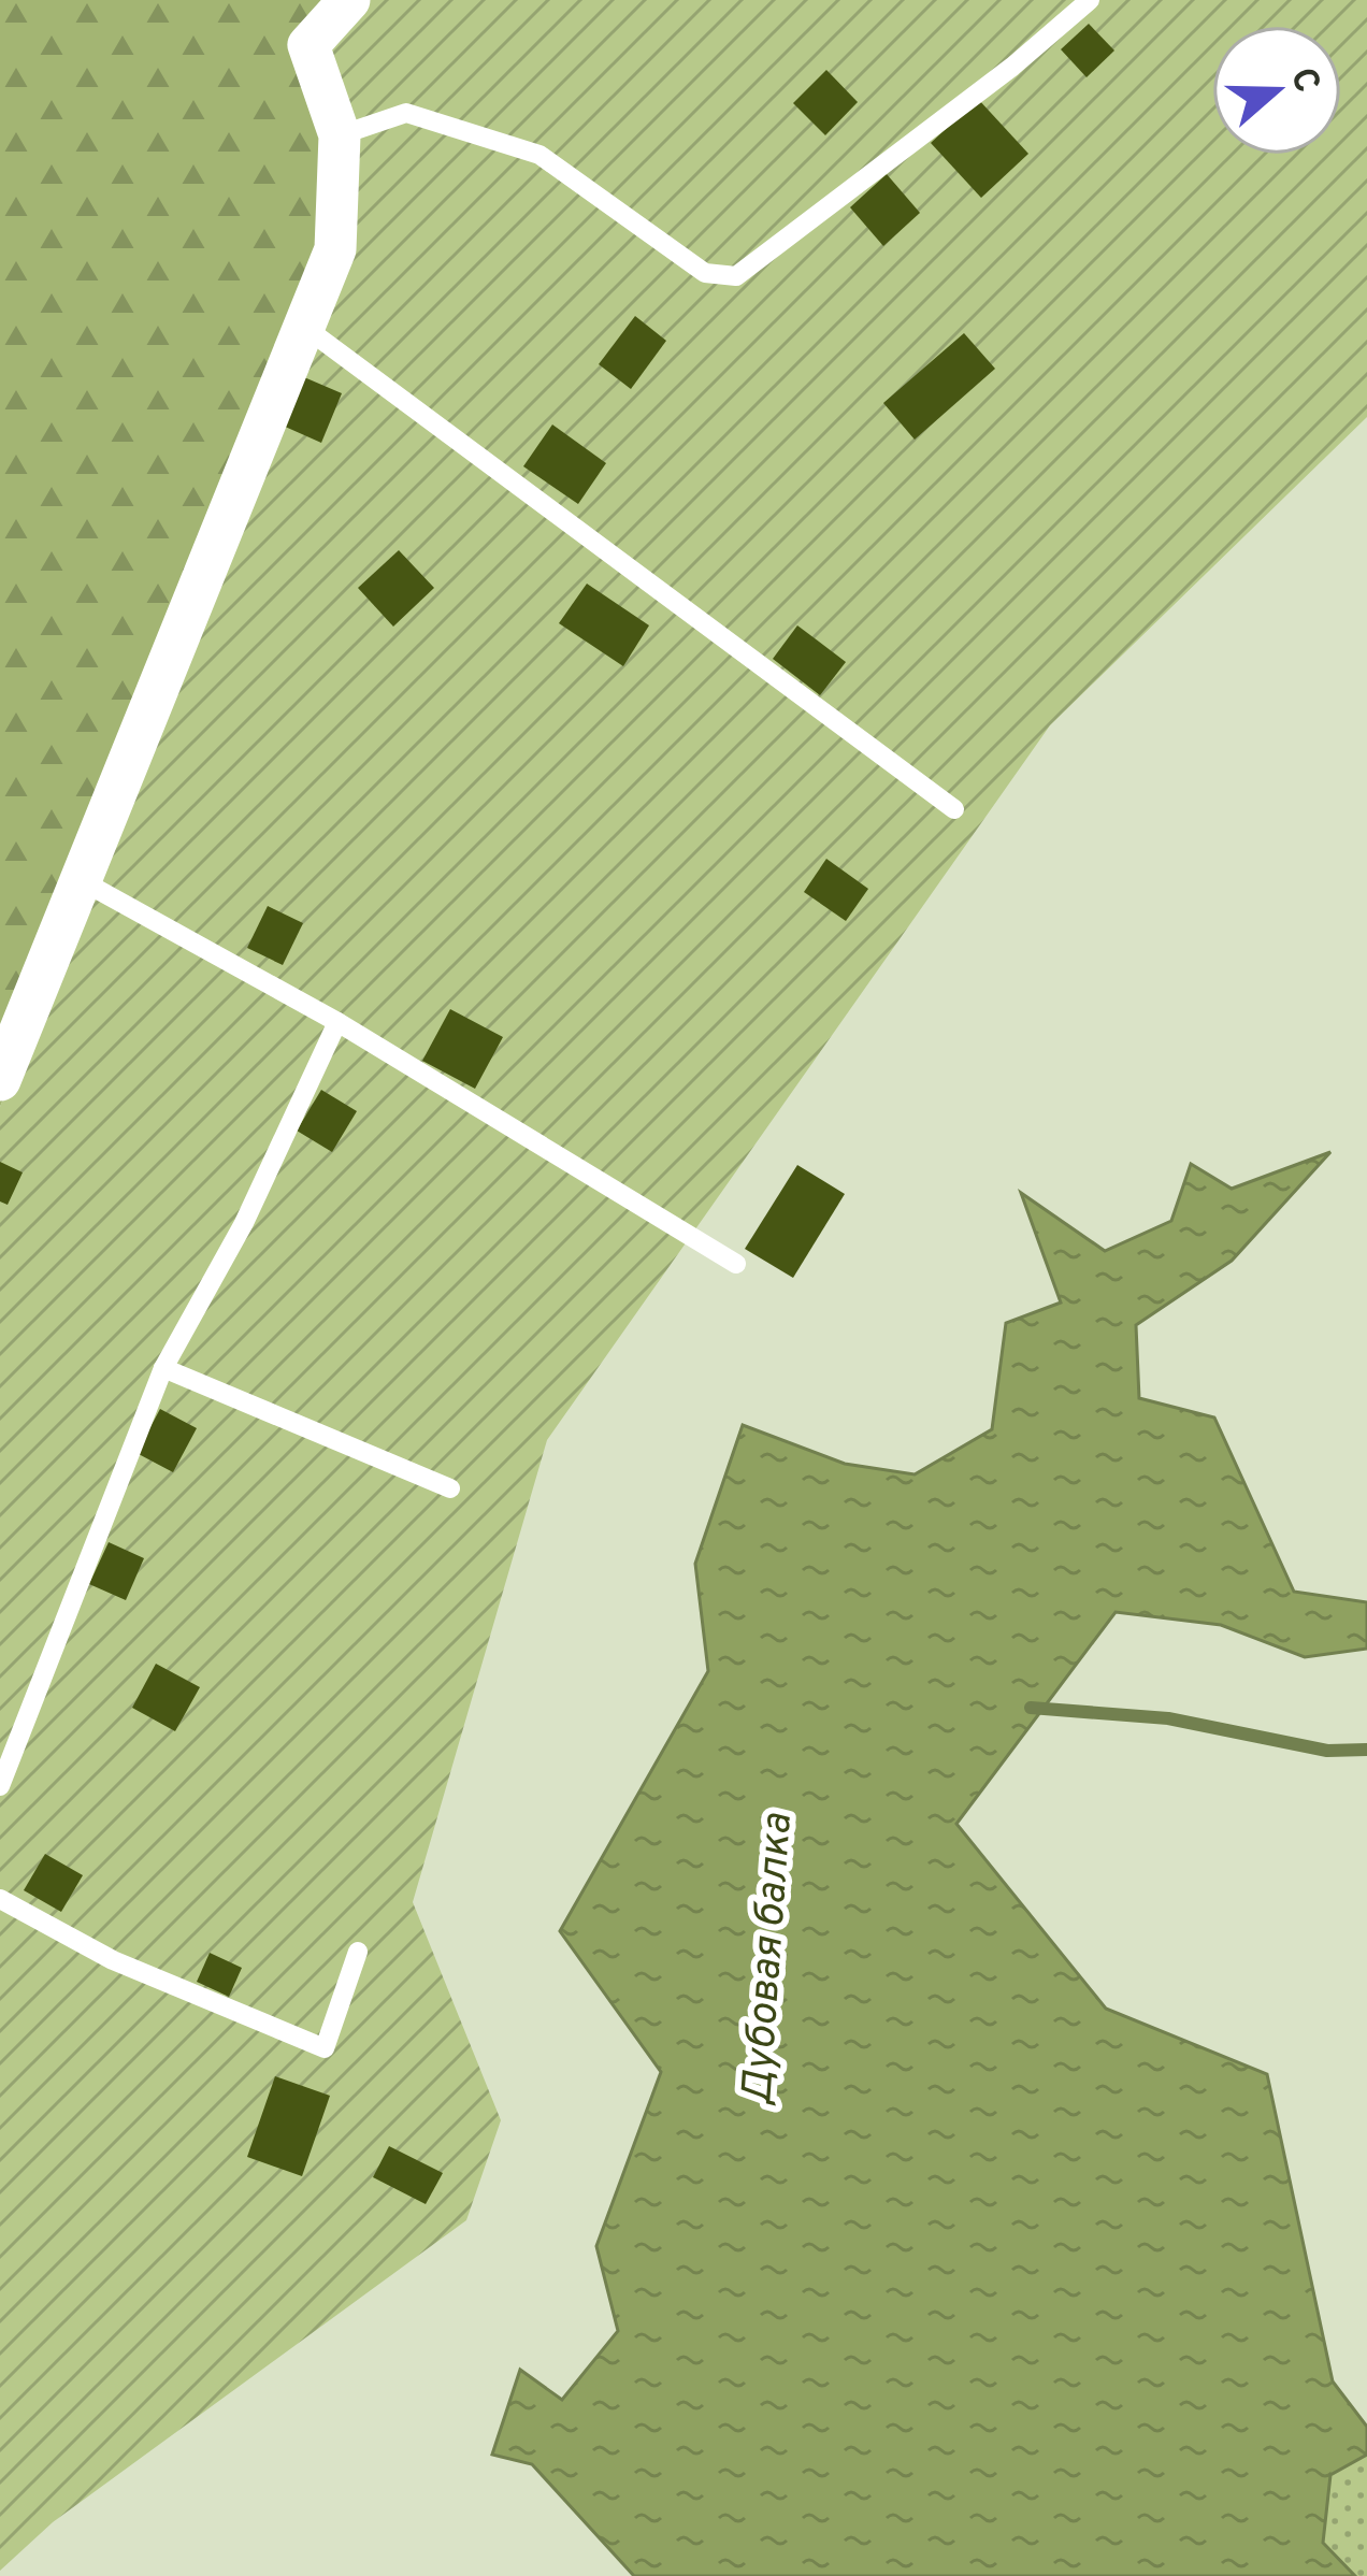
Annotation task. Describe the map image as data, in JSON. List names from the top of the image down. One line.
{"water":["Дубовая балка"],"north":"right"}
